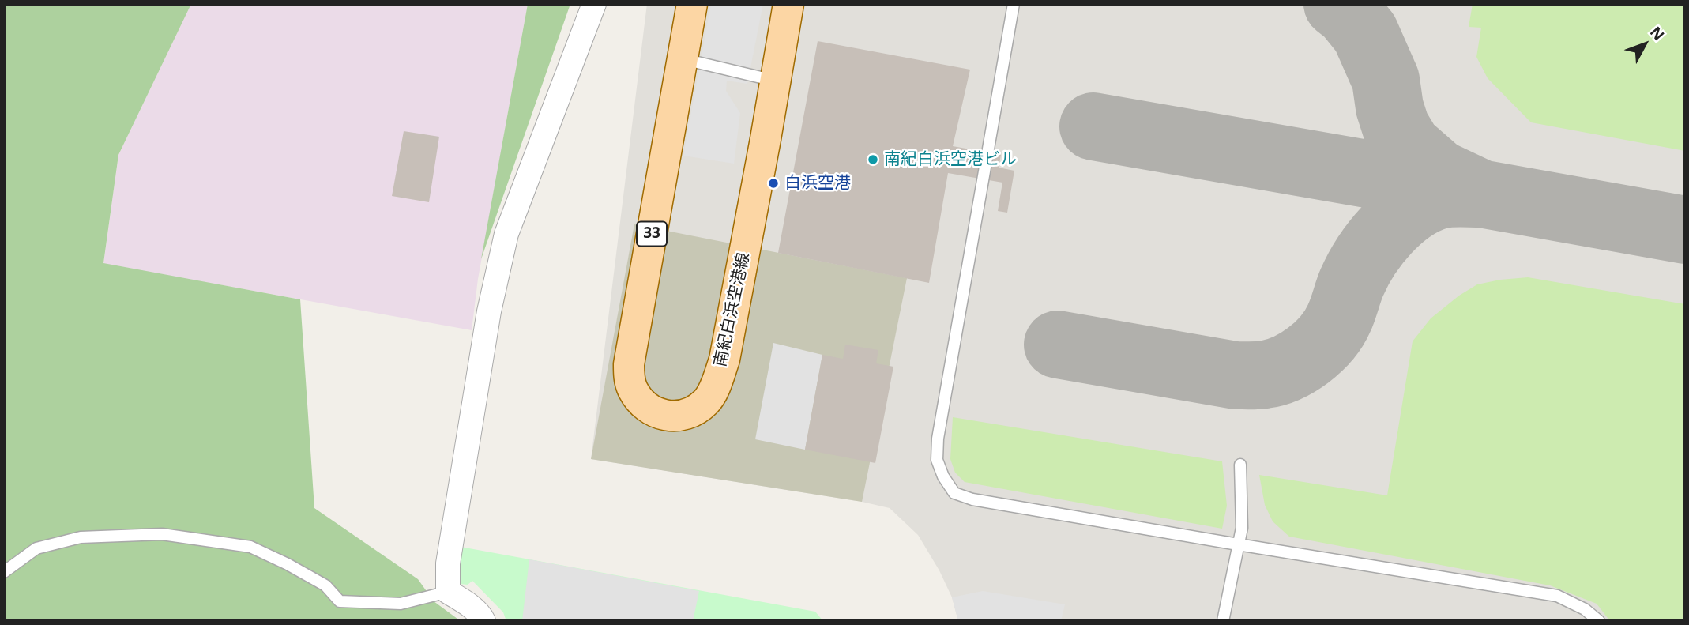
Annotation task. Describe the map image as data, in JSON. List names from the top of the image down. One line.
{"streets":{"main road":["33","南紀白浜空港線"]},"places":["南紀白浜空港ビル","白浜空港"],"north":"top right"}
